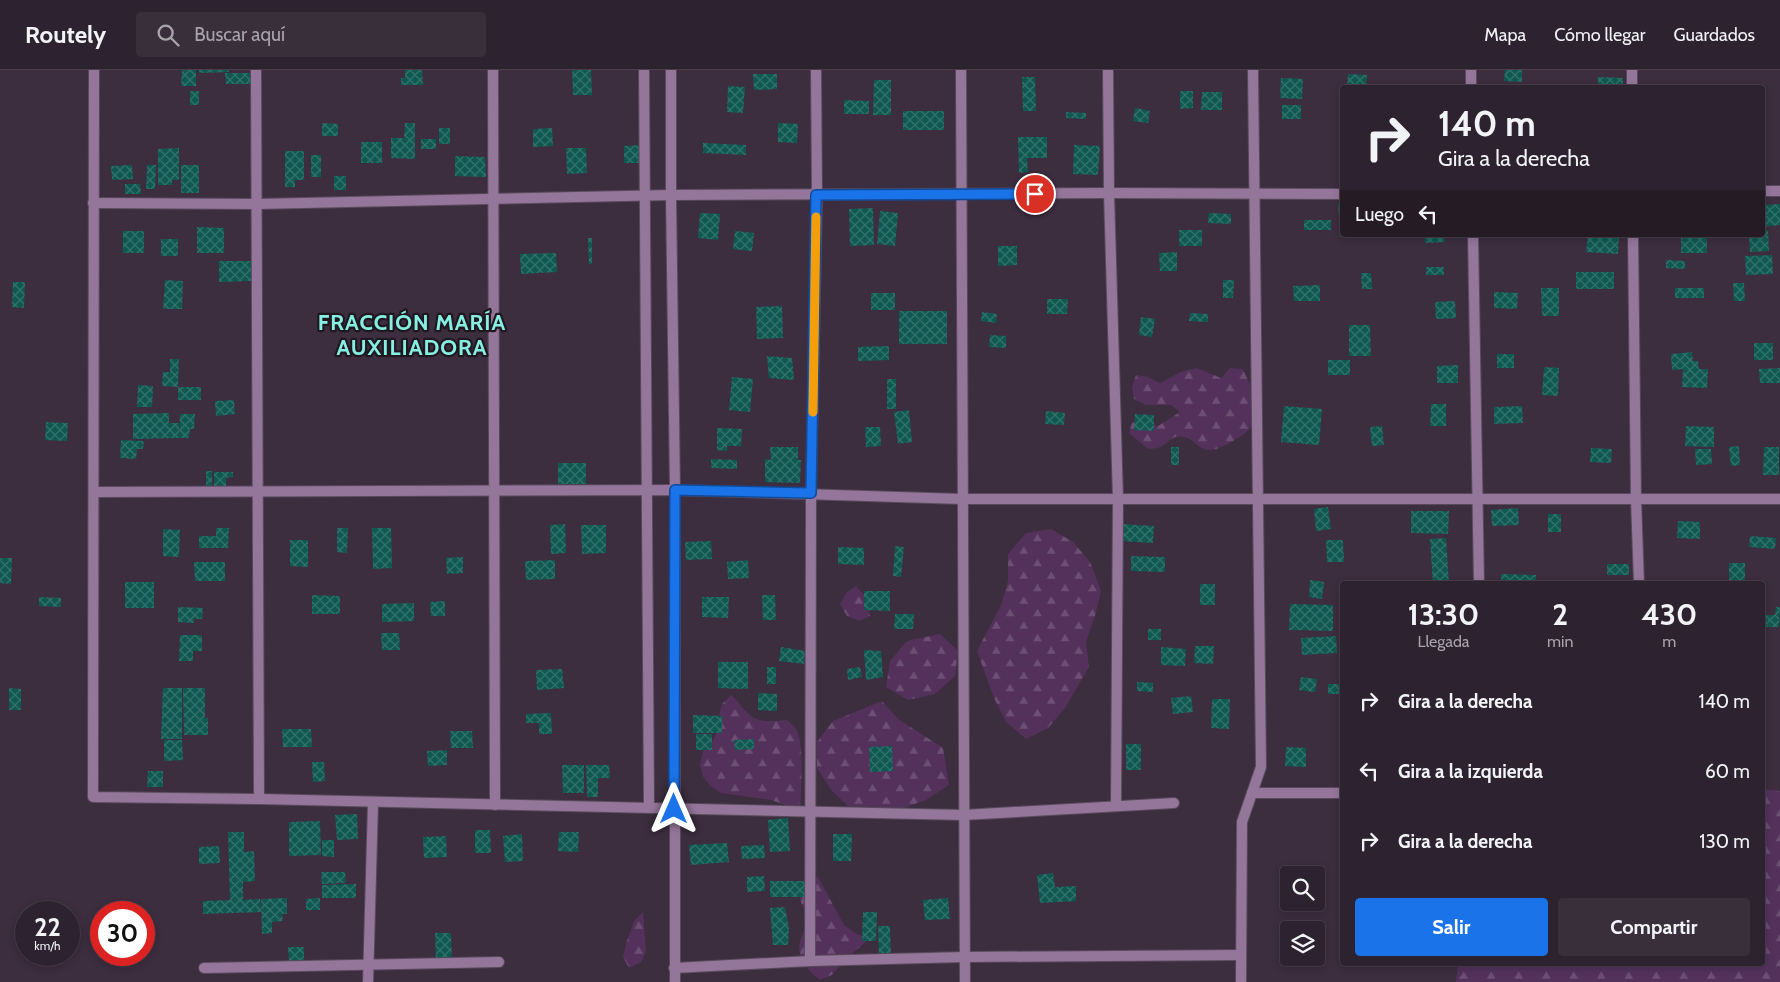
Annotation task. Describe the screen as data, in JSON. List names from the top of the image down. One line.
{"districts":["FRACCIÓN MARÍA AUXILIADORA"],"page":{"header":"Routely","search":"Buscar aquí","nav":["Mapa","Cómo llegar","Guardados"],"turn":["140 m","Gira a la derecha"],"then":"Luego","eta":["13:30","Llegada","2","min","430","m"],"list":[{"name":"Gira a la derecha","value":"140 m"},{"name":"Gira a la izquierda","value":"60 m"},{"name":"Gira a la derecha","value":"130 m"}],"buttons":["Salir","Compartir"],"speed":"22 km/h","limit":"30"}}
